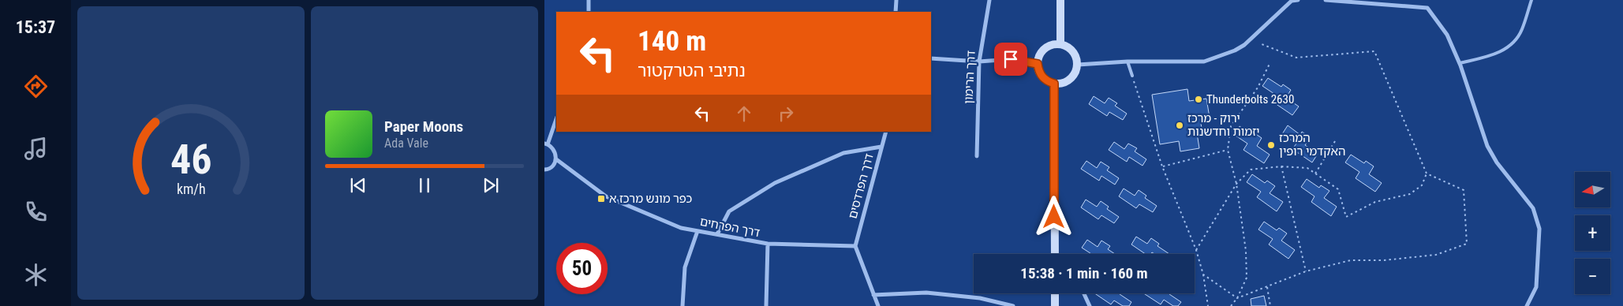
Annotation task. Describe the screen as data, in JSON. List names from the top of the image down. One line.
{"streets":{"street":["דרך הרימון","דרך הפרדסים","דרך הפרחים"]},"crossings":[["דרך הפרדסים","דרך הפרחים"]],"places":{"other":["Thunderbolts 2630","ירוק - מרכז יזמות וחדשנות","המרכז האקדמי רופין"],"transit":["כפר מונש מרכז א"]},"north":"left","page":{"tabs":"15:37","turn":["140 m","נתיבי הטרקטור"],"song":["Paper Moons","Ada Vale"],"map_buttons":["+","−"],"limit":"50","trip":"15:38 · 1 min · 160 m","gauge":["46","km/h"]}}
